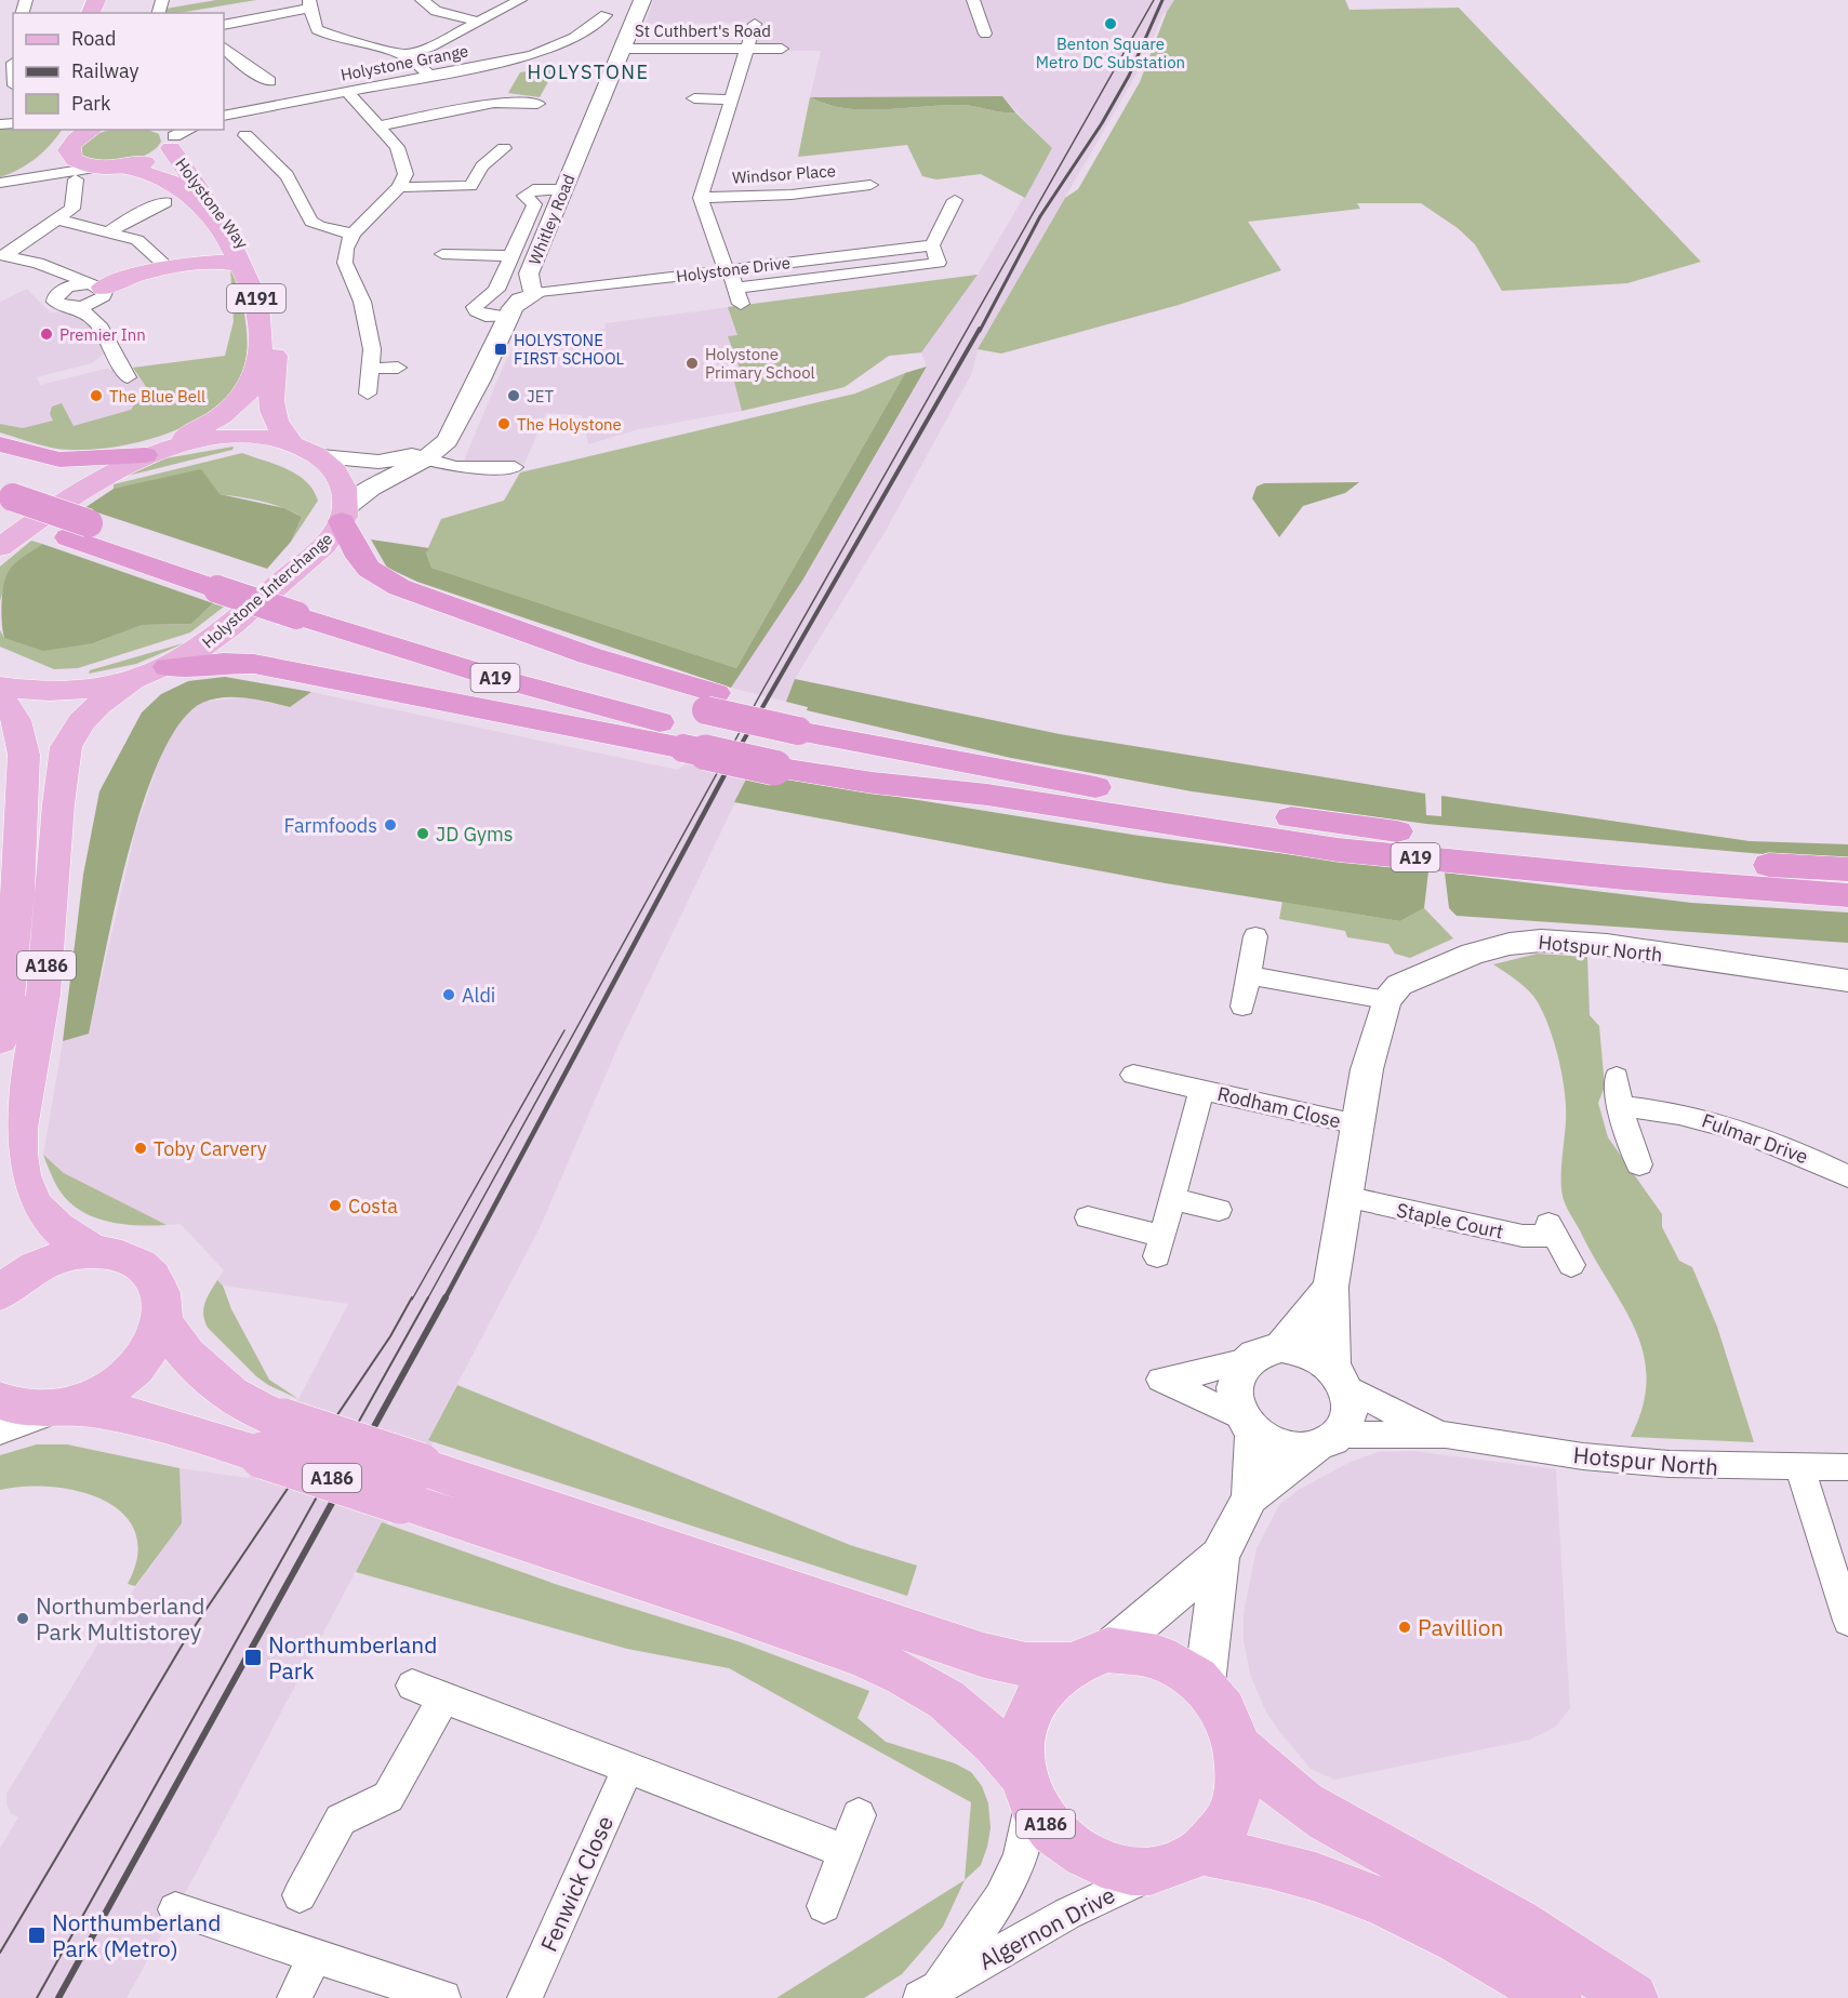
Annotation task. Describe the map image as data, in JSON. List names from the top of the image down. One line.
{"streets":{"highway":["A19"],"main road":["Holystone Way","A191","Holystone Interchange","A186"],"street":["St Cuthbert's Road","Holystone Grange","Windsor Place","Whitley Road","Holystone Drive","Hotspur North","Rodham Close","Fulmar Drive","Staple Court","Fenwick Close","Algernon Drive"]},"crossings":[["St Cuthbert's Road","Whitley Road"],["Whitley Road","Holystone Drive"],["Whitley Road","Holystone Interchange"],["Holystone Interchange","A186"],["A186","Algernon Drive"]],"districts":["HOLYSTONE"],"places":{"other":["Benton Square Metro DC Substation","Premier Inn","Holystone Primary School","The Blue Bell","JET","The Holystone","Farmfoods","JD Gyms","Aldi","Toby Carvery","Costa","Northumberland Park Multistorey","Pavillion"],"transit":["HOLYSTONE FIRST SCHOOL","Northumberland Park","Northumberland Park (Metro)"]},"legend":["Road","Railway","Park"]}
